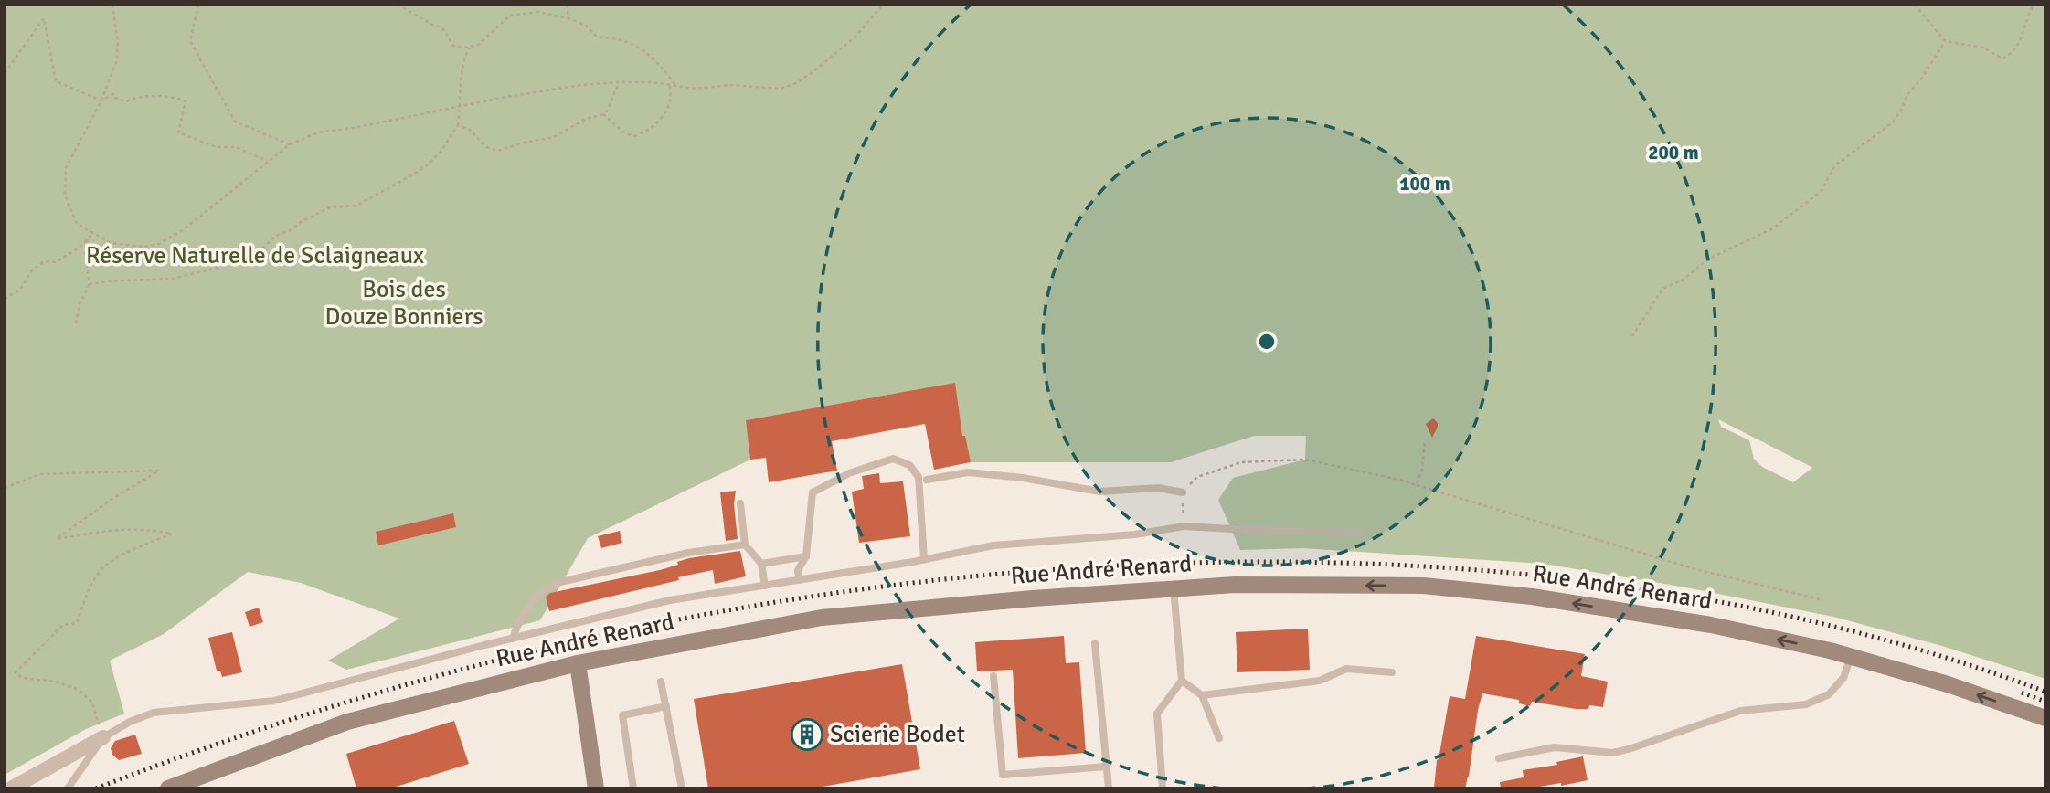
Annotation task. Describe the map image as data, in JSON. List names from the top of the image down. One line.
{"streets":{"street":["Rue André Renard"]},"one_way":["Rue André Renard"],"parks":["Réserve Naturelle de Sclaigneaux","Bois des Douze Bonniers"],"places":{"building":["Scierie Bodet"]},"rings":["200 m","100 m"]}
